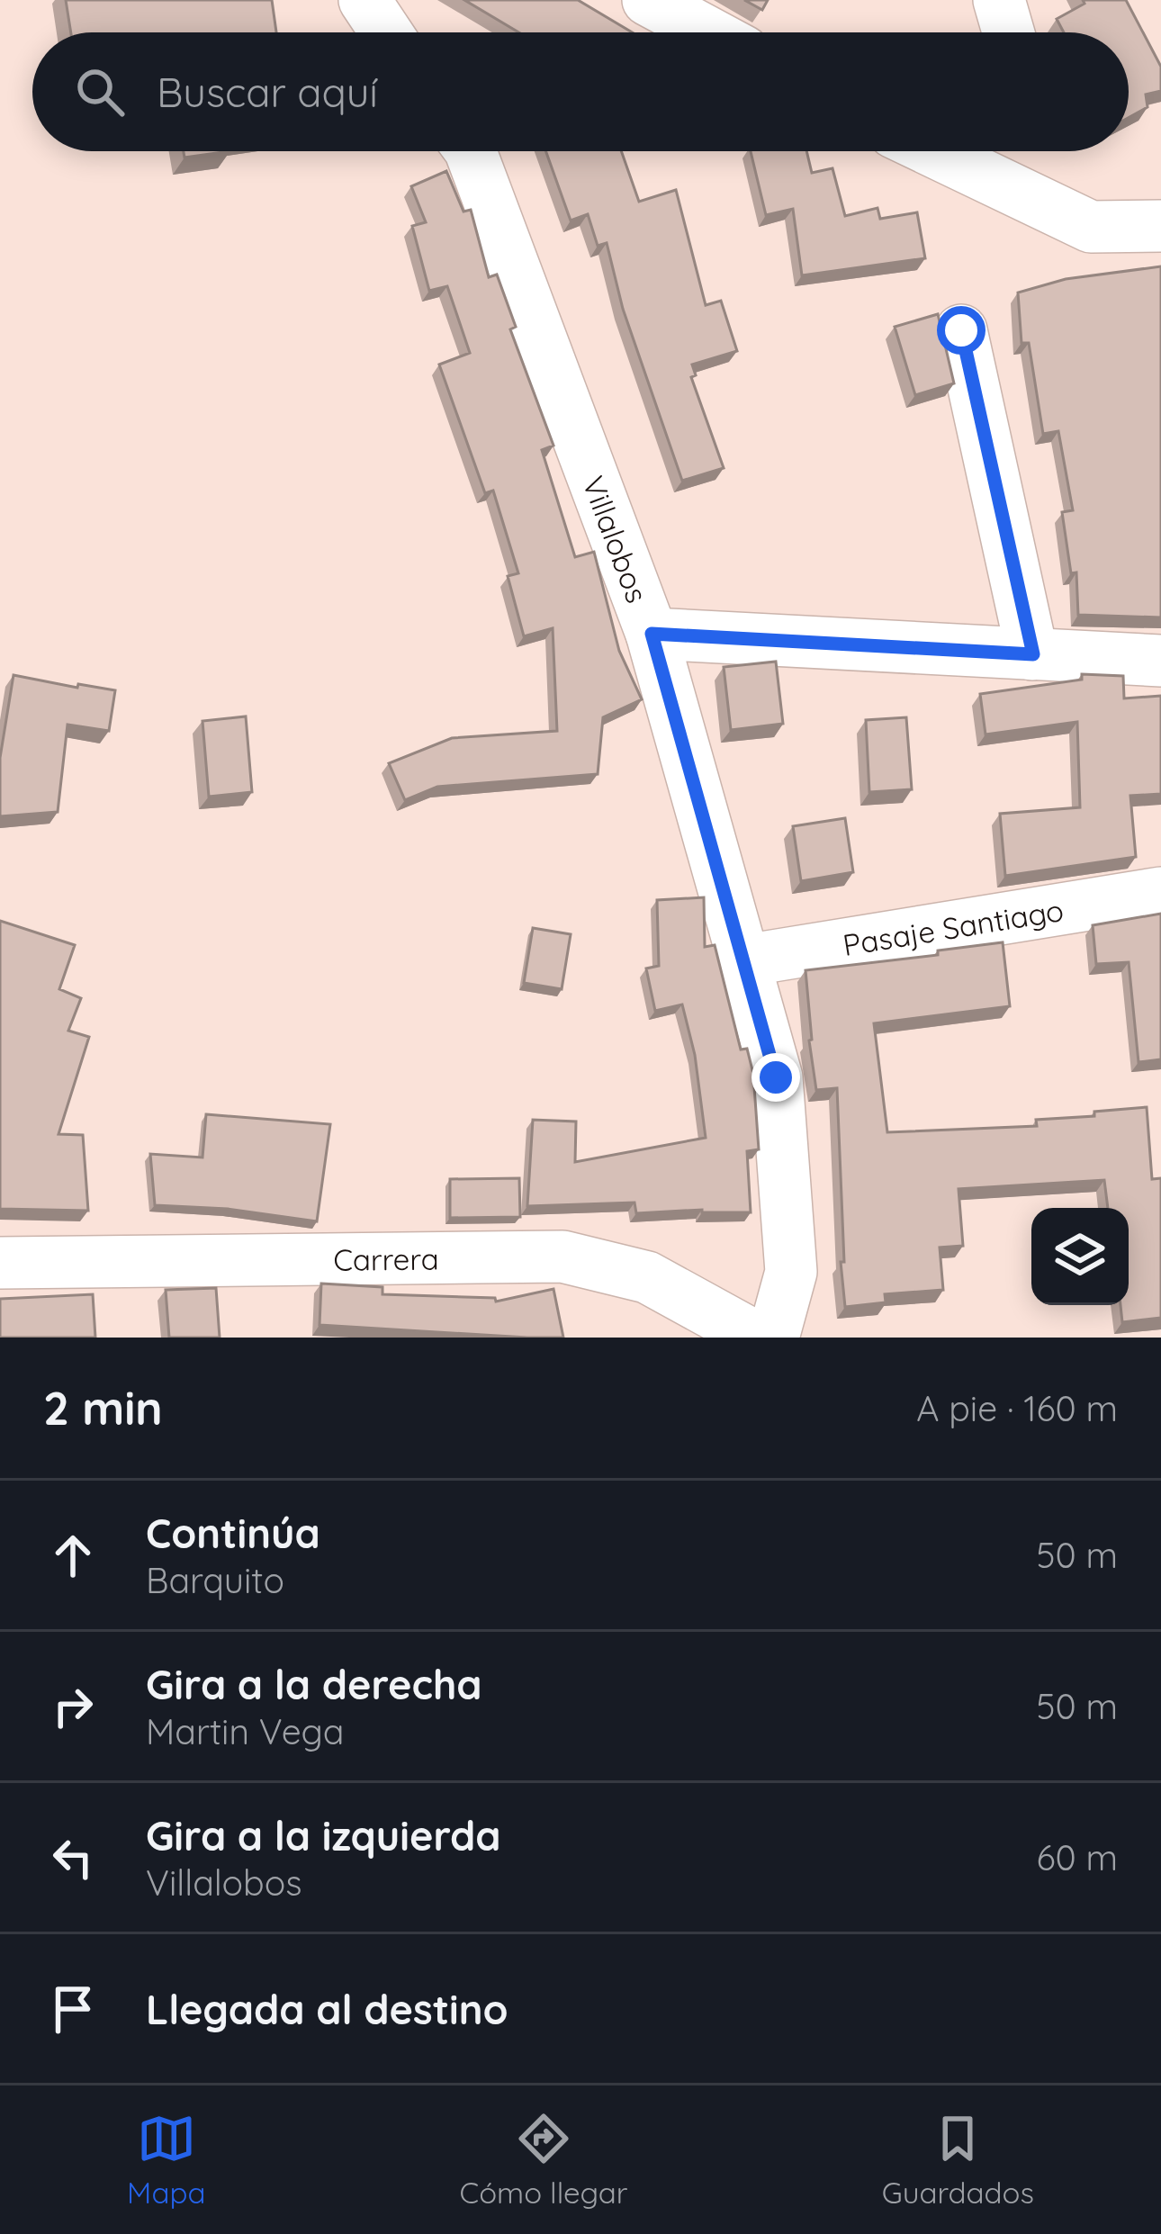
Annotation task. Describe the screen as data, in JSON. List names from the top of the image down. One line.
{"streets":{"street":["Villalobos","Pasaje Santiago","Carrera"]},"crossings":[["Villalobos","Pasaje Santiago"]],"page":{"search":"Buscar aquí","heading":["2 min","A pie · 160 m"],"list":[["Continúa","Barquito","50 m"],["Gira a la derecha","Martin Vega","50 m"],["Gira a la izquierda","Villalobos","60 m"],"Llegada al destino"],"nav":["Mapa","Cómo llegar","Guardados"]}}
